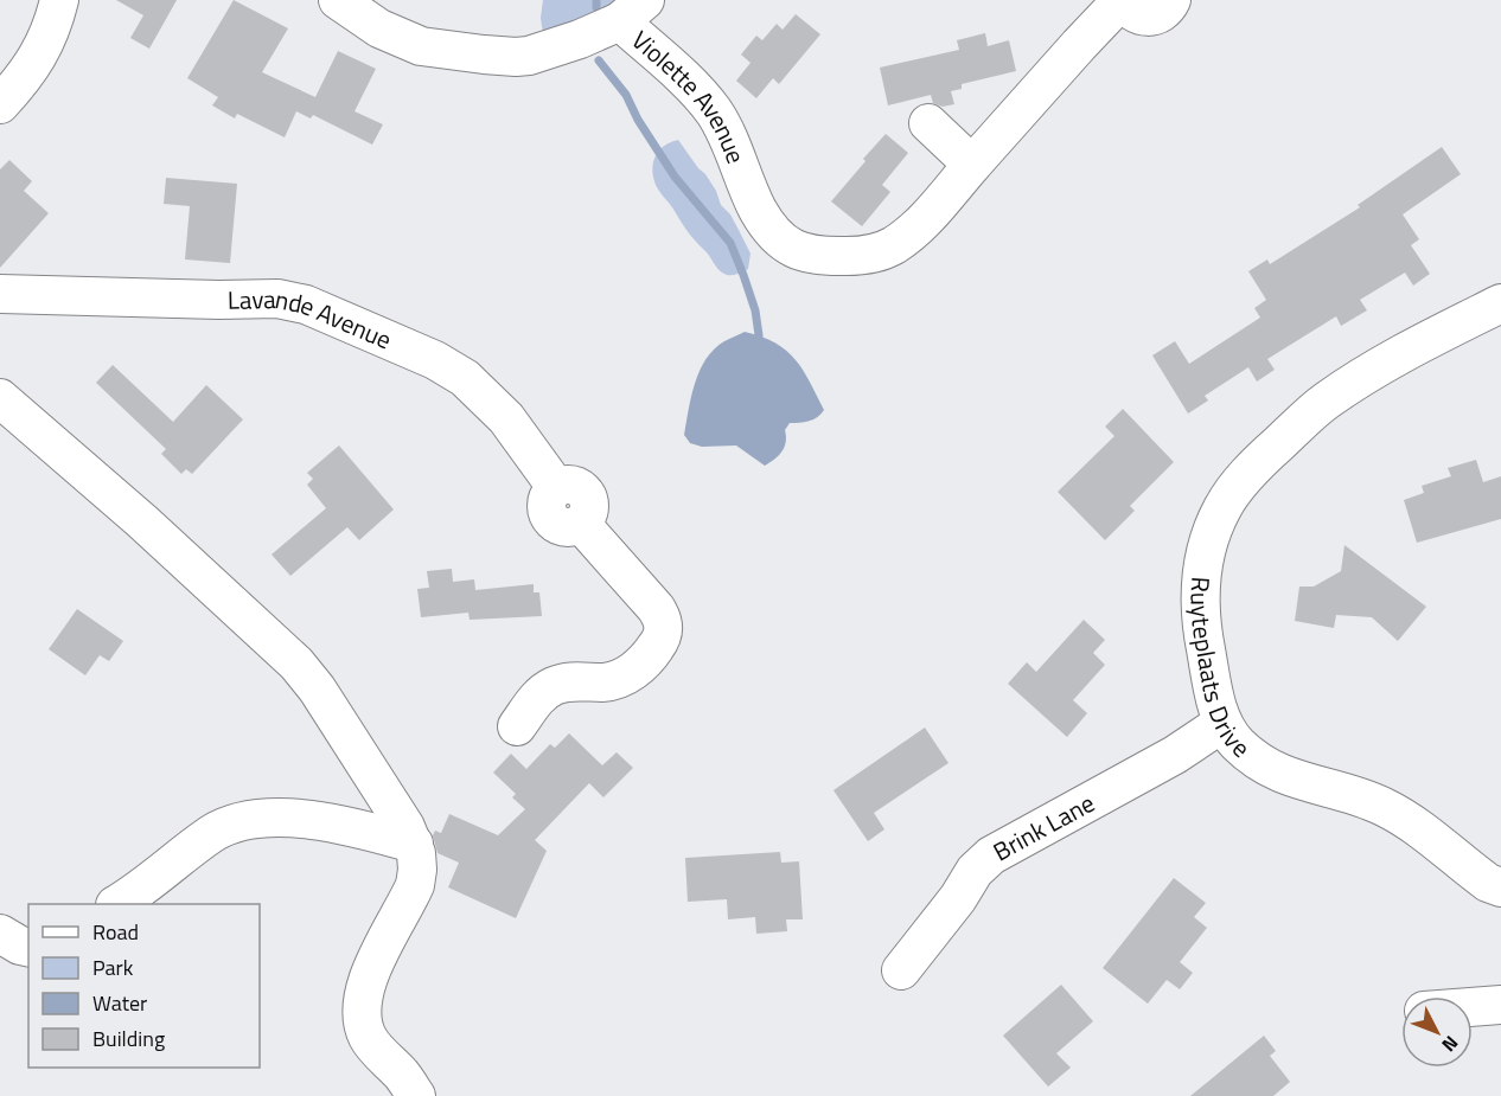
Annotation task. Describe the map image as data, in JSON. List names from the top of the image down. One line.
{"streets":{"street":["Violette Avenue","Lavande Avenue","Ruyteplaats Drive","Brink Lane"]},"crossings":[["Ruyteplaats Drive","Brink Lane"]],"legend":["Road","Park","Water","Building"],"north":"bottom right"}
